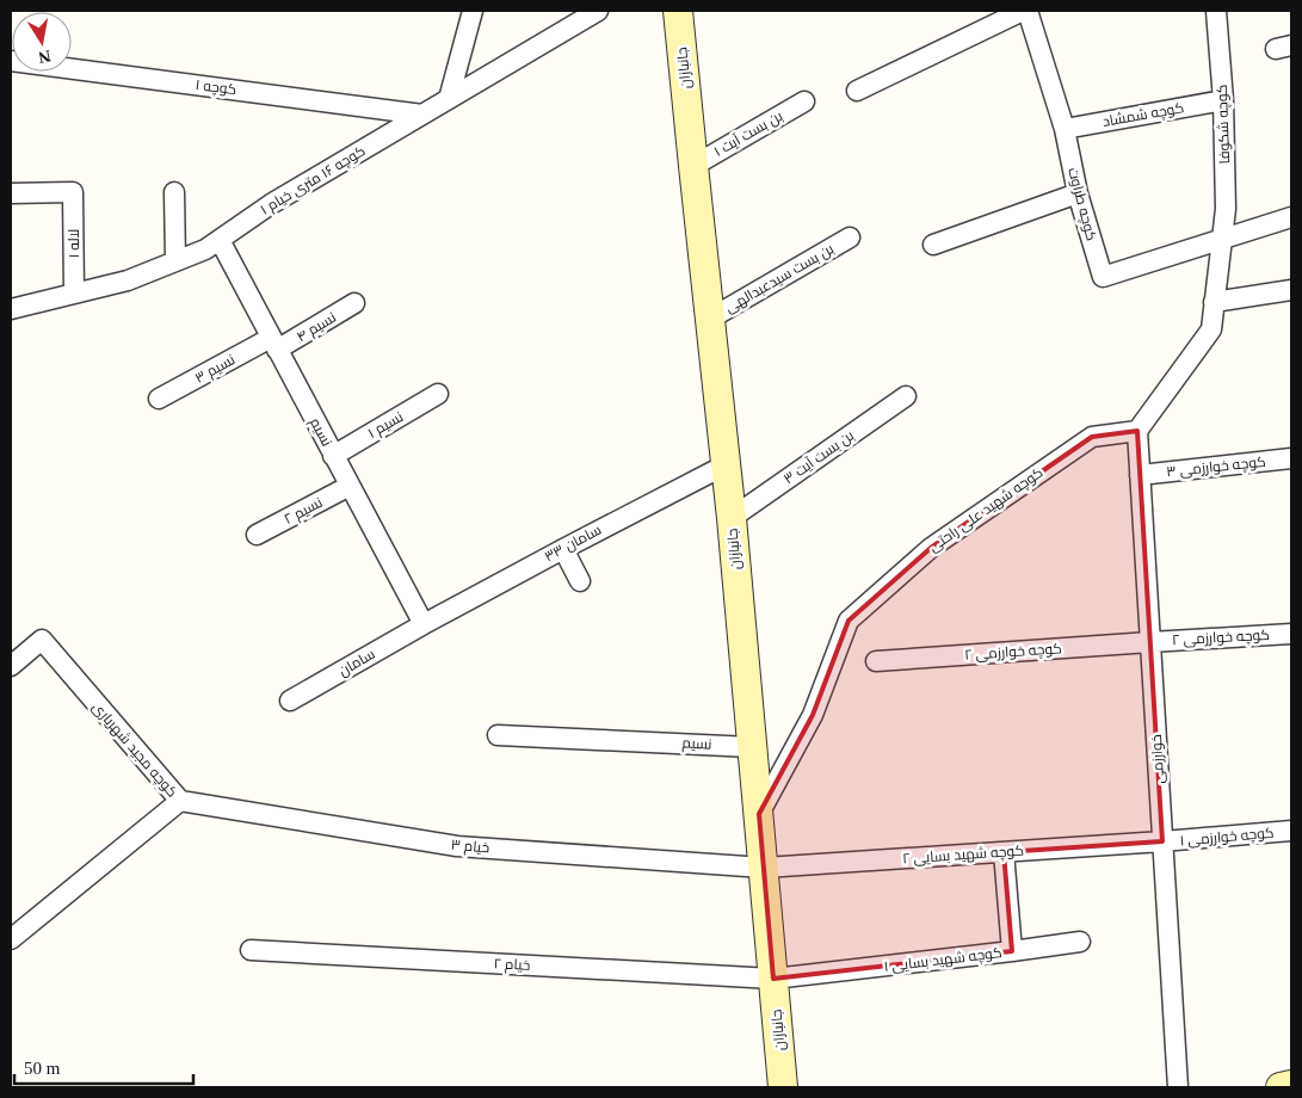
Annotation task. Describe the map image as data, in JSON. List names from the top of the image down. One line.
{"streets":{"street":["جانبازان","کوچه ۱","کوچه شمشاد","کوچه شکوفا","۱ بن بست آیت","۱ کوچه ۱۶ متری خیام","کوچه طراوت","لاله ۱","بن بست سیدعبدالهی","نسیم ۴","نسیم ۳","نسیم ۱","نسیم","بن بست آیت ۳","۳ کوچه خوارزمی","کوچه شهید علی راحتی","نسیم ۲","۳۳ سامان","۲ کوچه خوارزمی","کوچه خوارزمی ۲","سامان","کوچه مجید شهریاری","خوارزمی","کوچه خوارزمی ۱","۳ خیام","کوچه شهید بسایی ۲","کوچه شهید بسایی ۱","خیام ۲"]},"crossings":[["جانبازان","۱ بن بست آیت"],["جانبازان","بن بست سیدعبدالهی"],["جانبازان","نسیم"],["جانبازان","بن بست آیت ۳"],["جانبازان","کوچه شهید علی راحتی"],["جانبازان","۳۳ سامان"],["جانبازان","۳ خیام"],["جانبازان","کوچه شهید بسایی ۲"],["جانبازان","کوچه شهید بسایی ۱"],["جانبازان","خیام ۲"],["کوچه ۱","۱ کوچه ۱۶ متری خیام"],["کوچه شمشاد","کوچه شکوفا"],["کوچه شمشاد","کوچه طراوت"],["کوچه شکوفا","کوچه طراوت"],["۱ کوچه ۱۶ متری خیام","لاله ۱"],["۱ کوچه ۱۶ متری خیام","نسیم"],["نسیم ۴","نسیم ۳"],["نسیم ۴","نسیم"],["نسیم ۳","نسیم"],["نسیم ۱","نسیم"],["نسیم","نسیم ۲"],["نسیم","۳۳ سامان"],["نسیم","سامان"],["۳ کوچه خوارزمی","خوارزمی"],["کوچه شهید علی راحتی","خوارزمی"],["۳۳ سامان","سامان"],["۲ کوچه خوارزمی","کوچه خوارزمی ۲"],["۲ کوچه خوارزمی","خوارزمی"],["کوچه خوارزمی ۲","خوارزمی"],["کوچه مجید شهریاری","۳ خیام"],["خوارزمی","کوچه خوارزمی ۱"],["خوارزمی","کوچه شهید بسایی ۲"],["کوچه خوارزمی ۱","کوچه شهید بسایی ۲"],["۳ خیام","کوچه شهید بسایی ۲"],["کوچه شهید بسایی ۲","کوچه شهید بسایی ۱"],["کوچه شهید بسایی ۱","خیام ۲"]],"scale_bar":"50 m","north":"bottom"}
